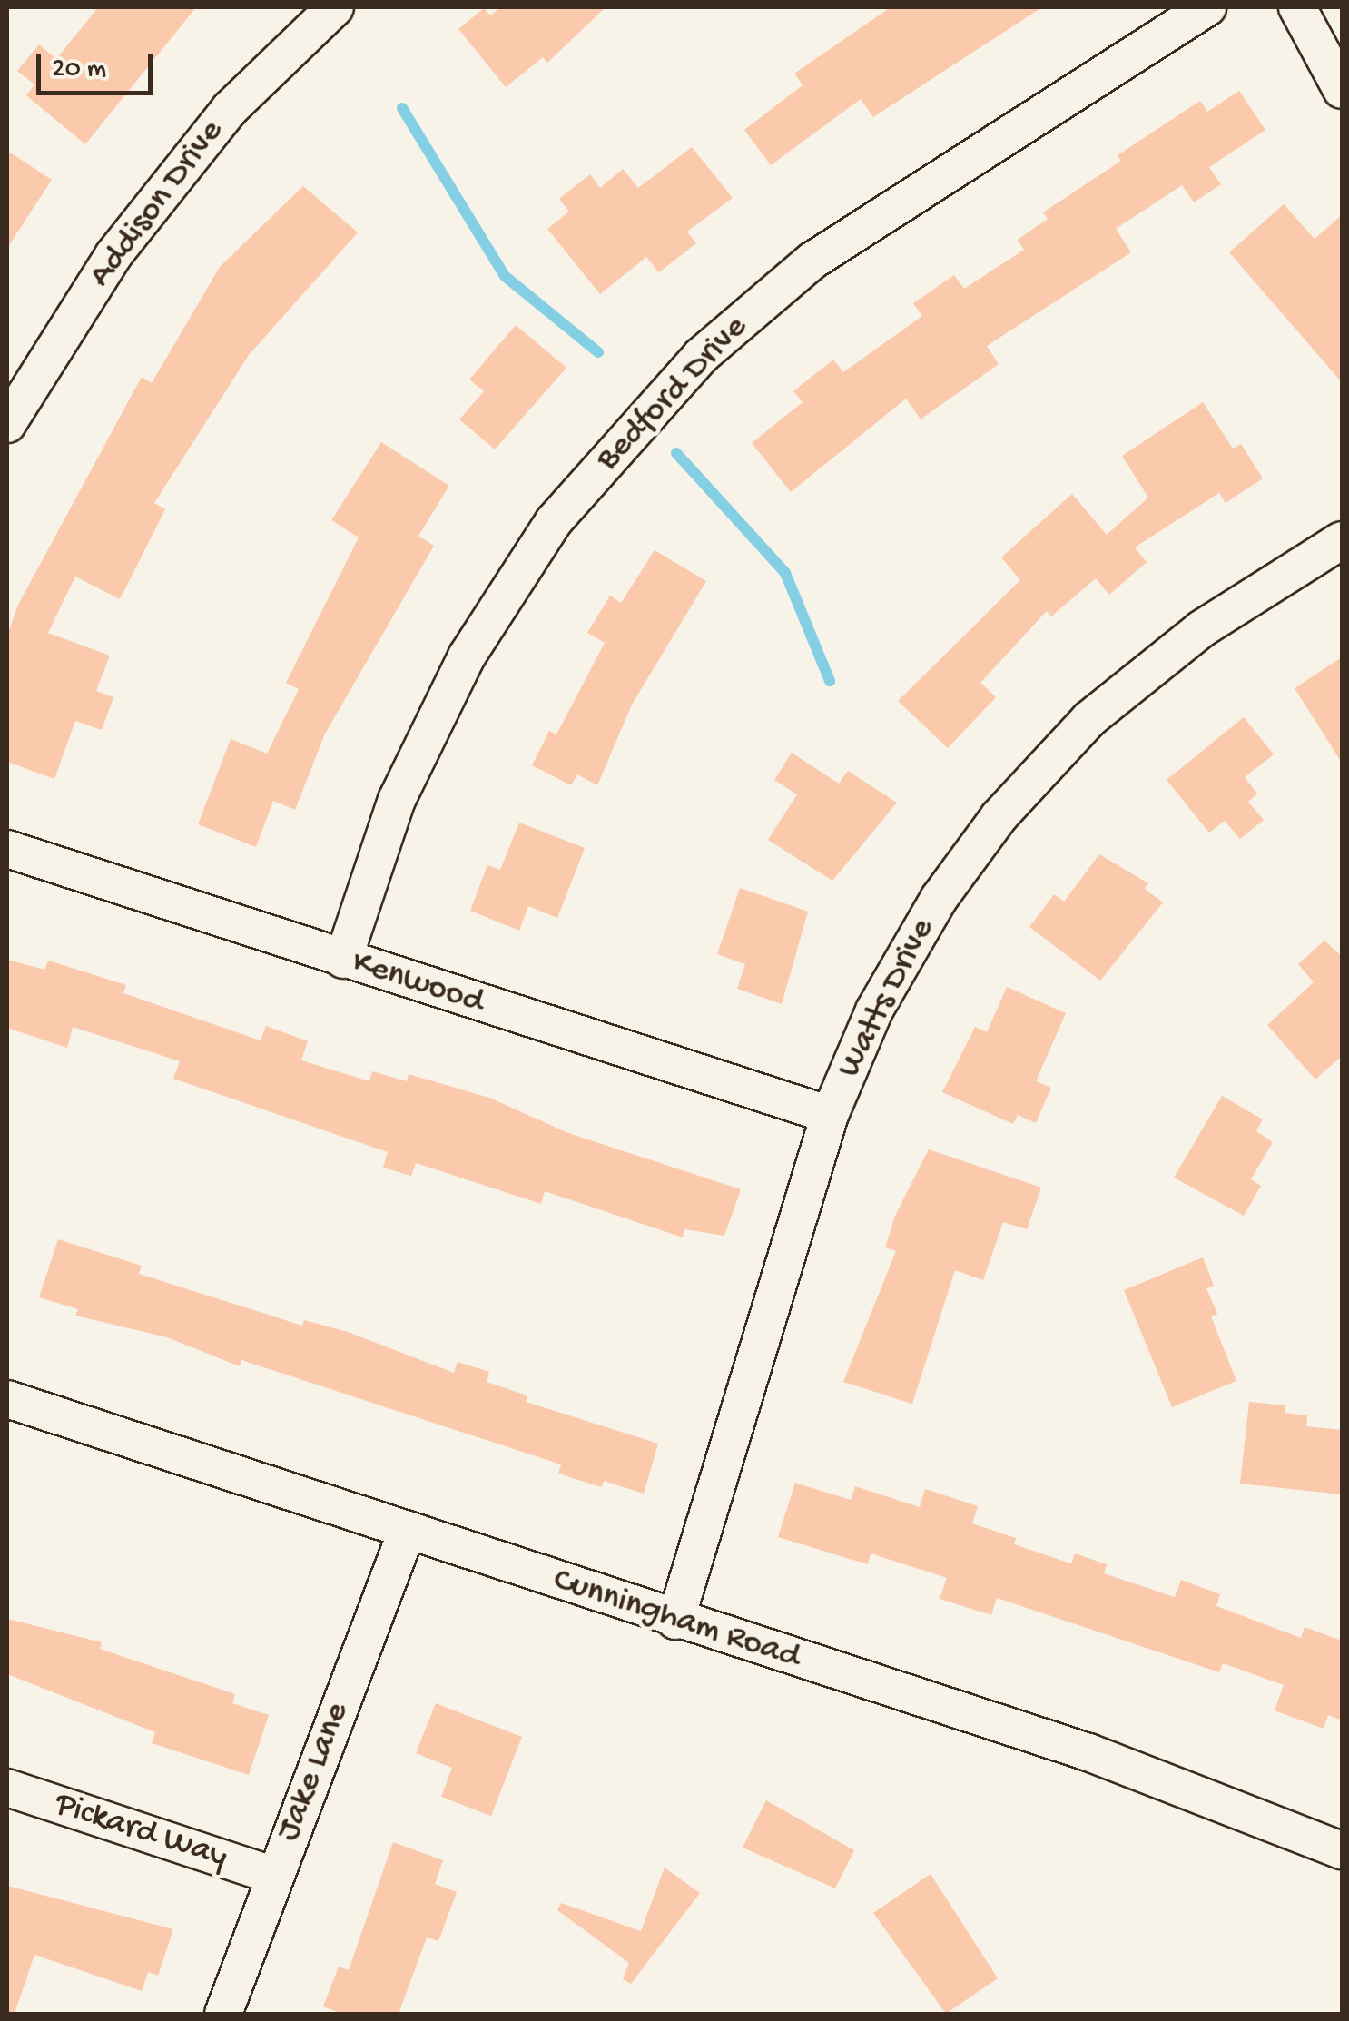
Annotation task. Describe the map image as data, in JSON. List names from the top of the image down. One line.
{"streets":{"street":["Addison Drive","Bedford Drive","Kenwood","Watts Drive","Cunningham Road","Jake Lane","Pickard Way"]},"crossings":[["Bedford Drive","Kenwood"],["Kenwood","Watts Drive"],["Watts Drive","Cunningham Road"],["Cunningham Road","Jake Lane"],["Jake Lane","Pickard Way"]],"scale_bar":"20 m"}
